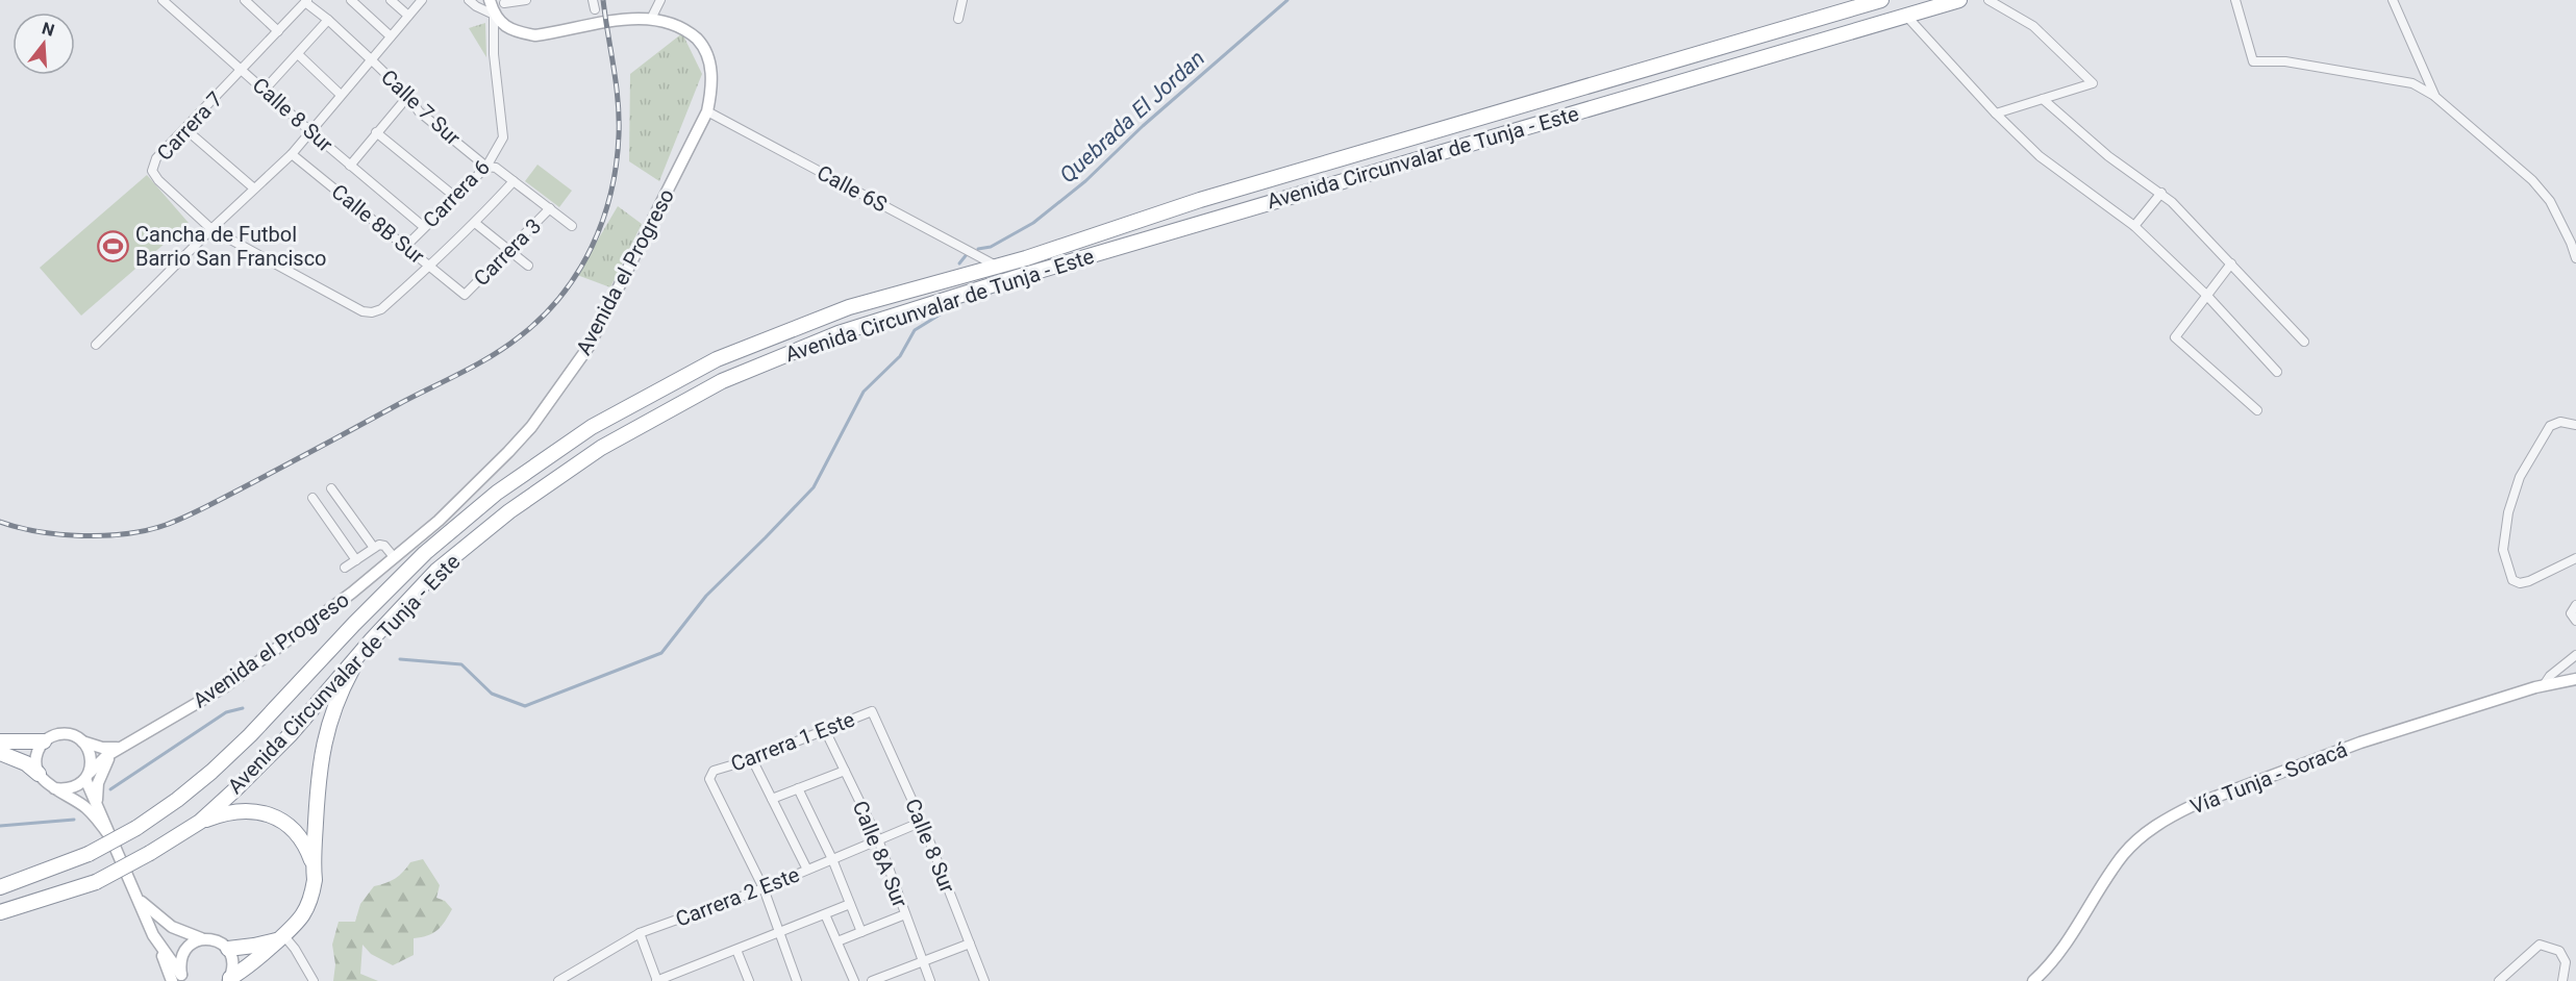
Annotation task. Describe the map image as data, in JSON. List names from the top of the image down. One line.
{"streets":{"highway":["Avenida Circunvalar de Tunja - Este"],"main road":["Avenida el Progreso","Vía Tunja - Soracá"],"street":["Calle 7 Sur","Calle 8 Sur","Carrera 7","Calle 6S","Carrera 6","Calle 8B Sur","Carrera 3","Carrera 1 Este","Calle 8A Sur","Carrera 2 Este"]},"crossings":[["Calle 7 Sur","Carrera 7"],["Calle 7 Sur","Carrera 6"],["Calle 7 Sur","Carrera 3"],["Calle 8 Sur","Carrera 7"],["Calle 8 Sur","Carrera 6"],["Calle 8 Sur","Carrera 1 Este"],["Calle 8 Sur","Carrera 2 Este"],["Avenida Circunvalar de Tunja - Este","Calle 6S"],["Calle 6S","Avenida el Progreso"],["Carrera 6","Calle 8B Sur"],["Carrera 6","Avenida el Progreso"],["Calle 8B Sur","Carrera 3"],["Carrera 1 Este","Calle 8A Sur"],["Carrera 1 Este","Carrera 2 Este"],["Calle 8A Sur","Carrera 2 Este"]],"water":["Quebrada El Jordan"],"places":{"sports":["Cancha de Futbol Barrio San Francisco"]},"north":"top"}
